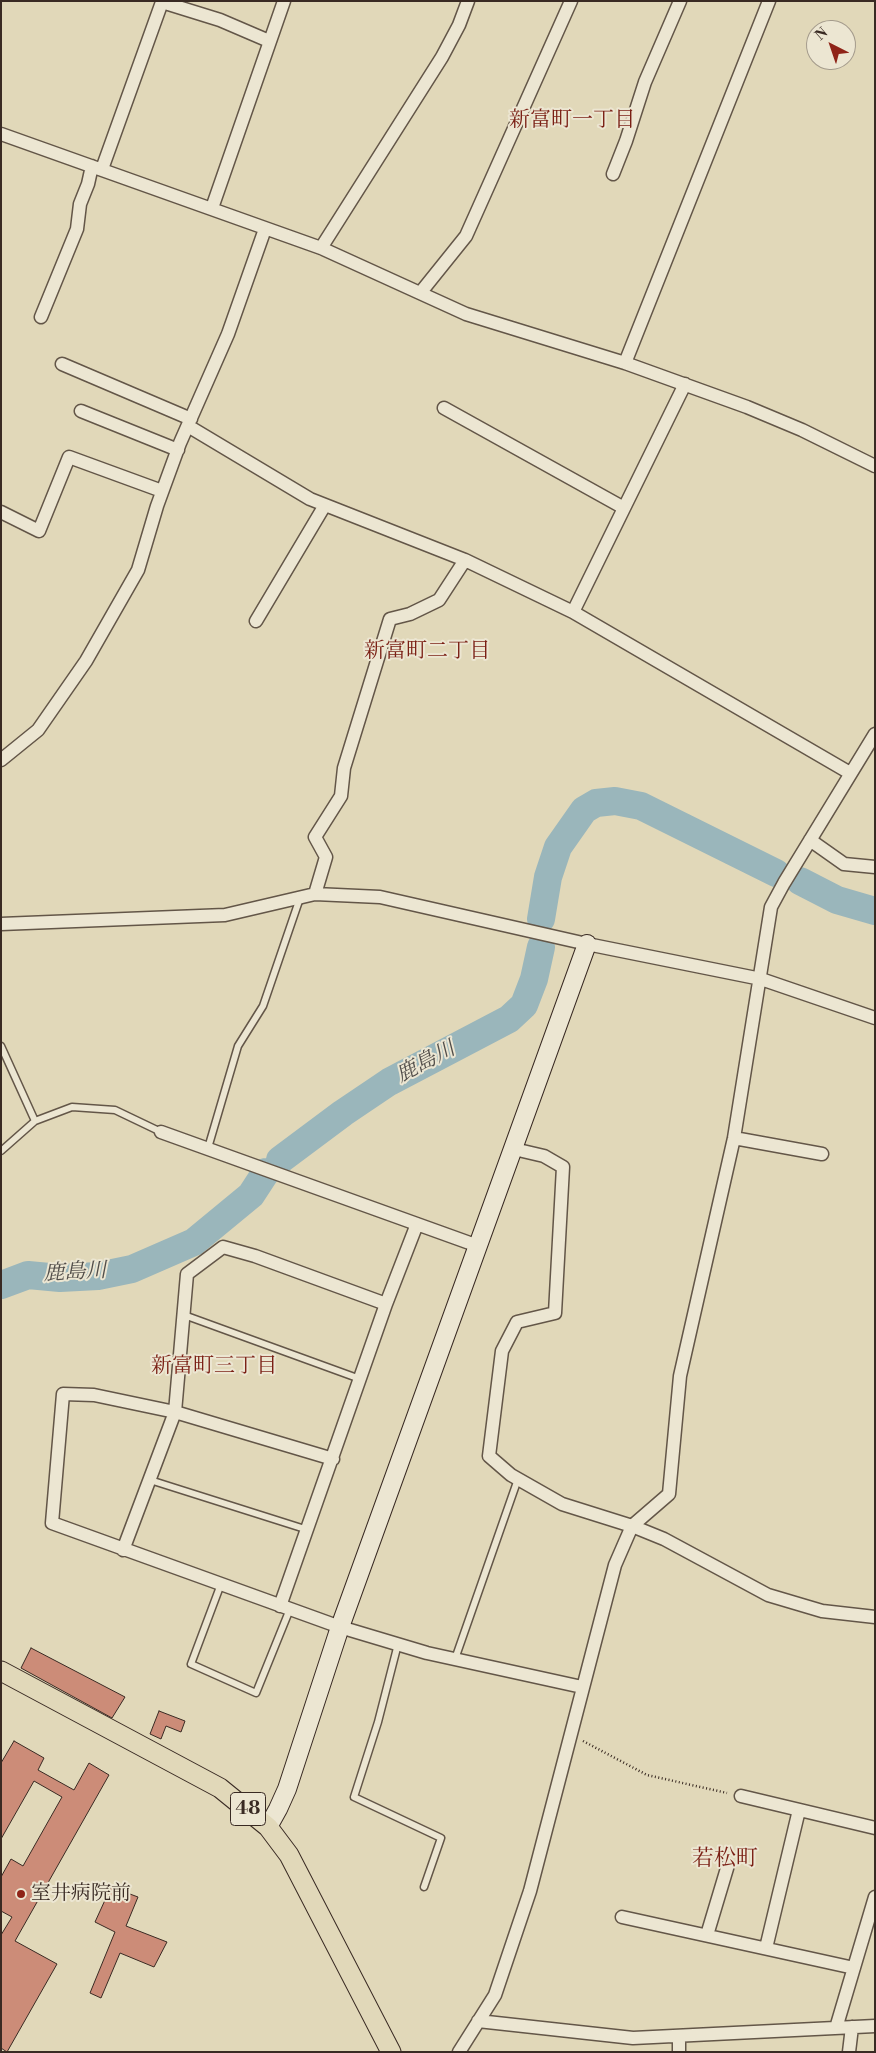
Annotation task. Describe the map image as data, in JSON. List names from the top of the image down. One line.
{"streets":{"main road":["48"]},"districts":["新富町一丁目","新富町二丁目","新富町三丁目","若松町"],"water":["鹿島川"],"places":["室井病院前"],"north":"top left"}
